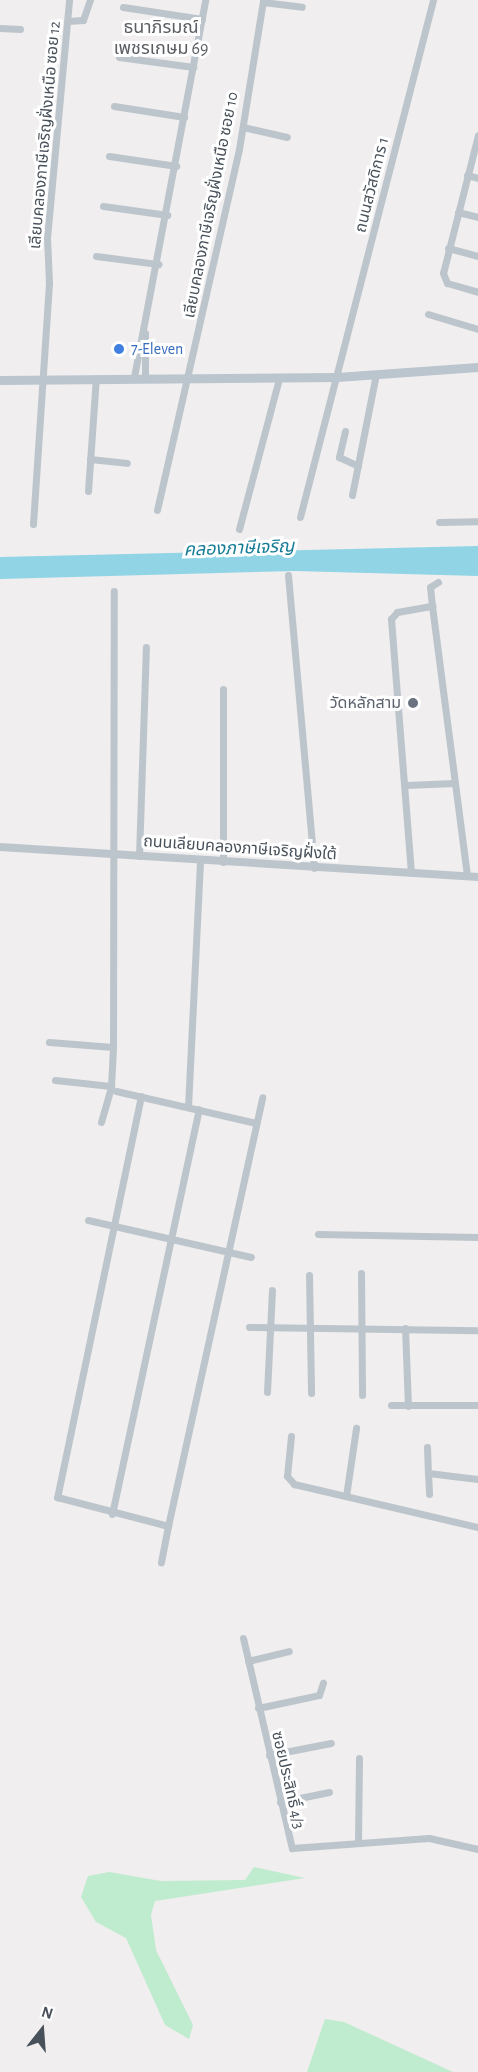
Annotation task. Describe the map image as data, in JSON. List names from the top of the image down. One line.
{"streets":{"street":["เลียบคลองภาษีเจริญฝั่งเหนือ ซอย 12","ถนนสวัสดิการ 1","เลียบคลองภาษีเจริญฝั่งเหนือ ซอย 10","ถนนเลียบคลองภาษีเจริญฝั่งใต้","ซอยประสิทธิ์ 4/3"]},"districts":["ธนาภิรมณ์ เพชรเกษม 69"],"water":["คลองภาษีเจริญ"],"places":["7-Eleven","วัดหลักสาม"],"north":"top"}
